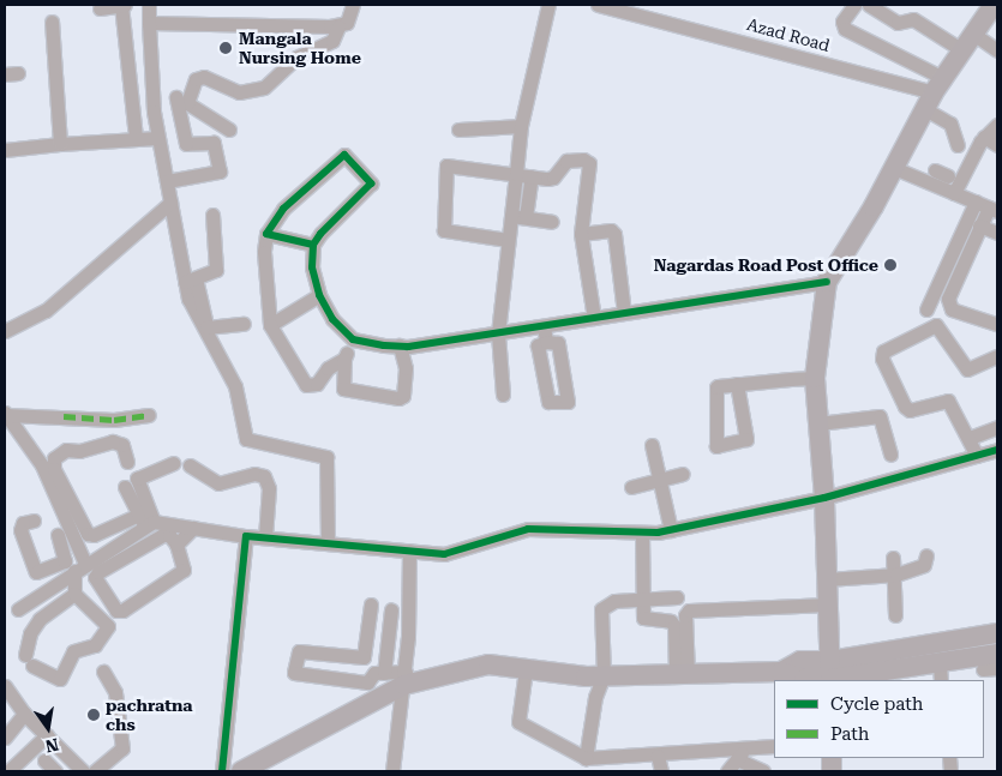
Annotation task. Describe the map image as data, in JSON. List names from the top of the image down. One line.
{"streets":{"street":["Azad Road"]},"places":["Mangala Nursing Home","Nagardas Road Post Office","pachratna chs"],"legend":["Cycle path","Path"],"north":"bottom"}
